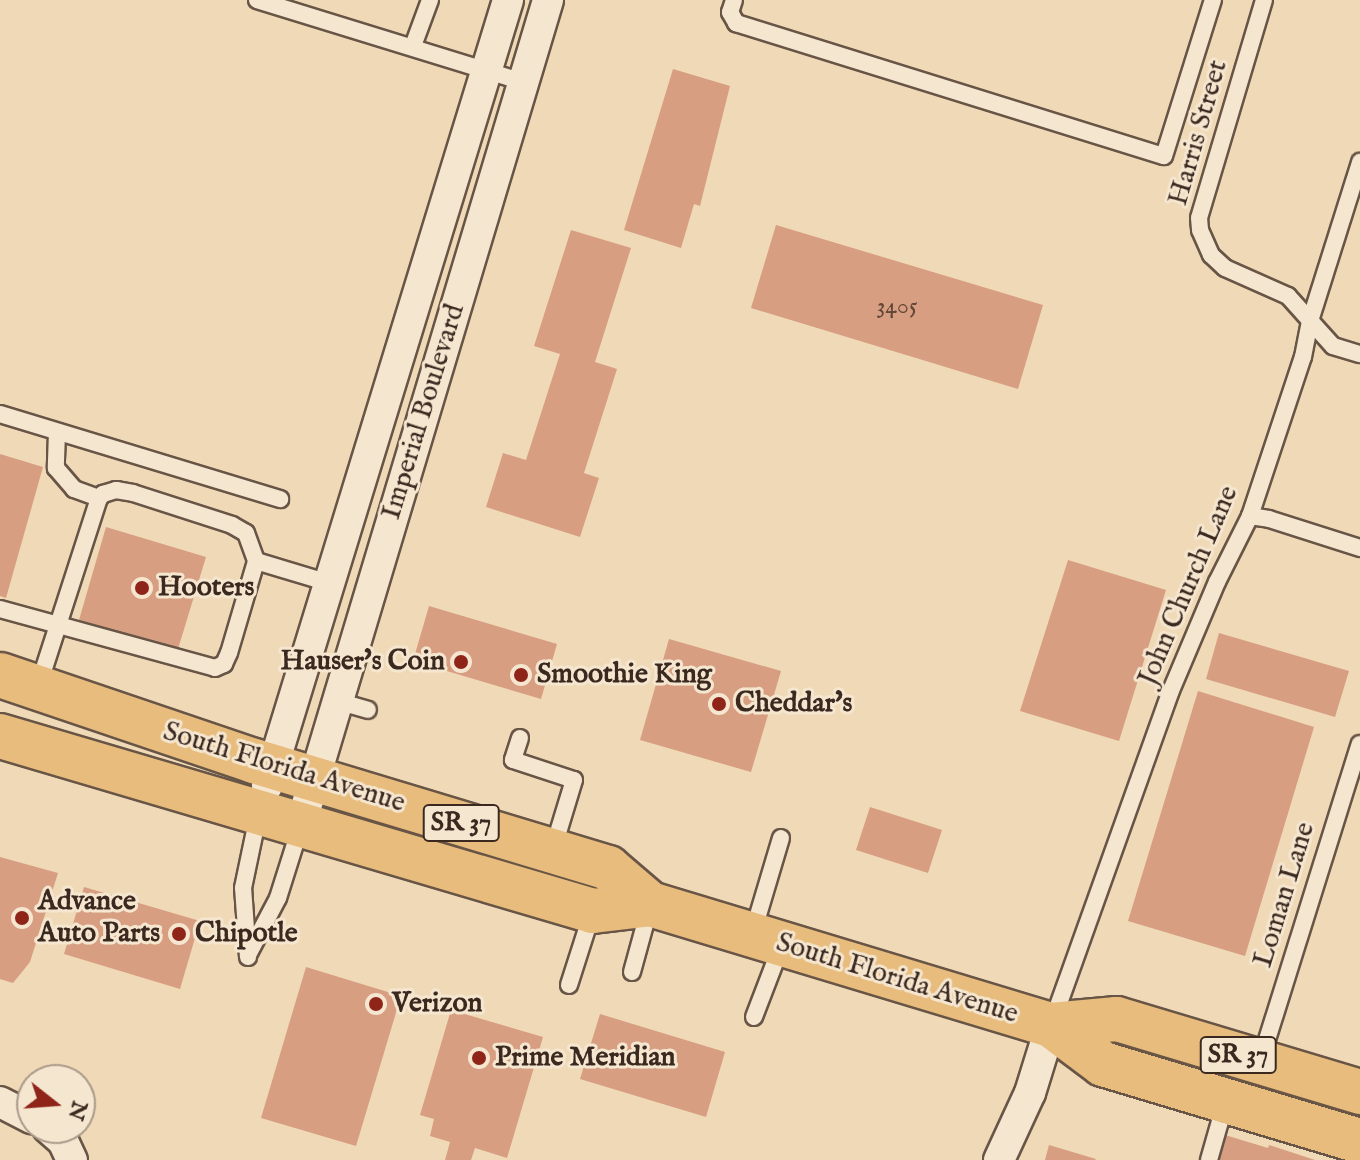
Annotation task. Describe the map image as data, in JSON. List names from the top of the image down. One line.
{"streets":{"main road":["South Florida Avenue","SR 37"],"street":["Imperial Boulevard"],"lane":["Harris Street","John Church Lane","Loman Lane"]},"crossings":[["Harris Street","John Church Lane"],["Imperial Boulevard","South Florida Avenue"],["John Church Lane","South Florida Avenue"],["South Florida Avenue","Loman Lane"]],"places":["Hooters","Hauser's Coin","Smoothie King","Cheddar's","Advance Auto Parts","Chipotle","Verizon","Prime Meridian"],"house_numbers":["3405"],"north":"right"}
